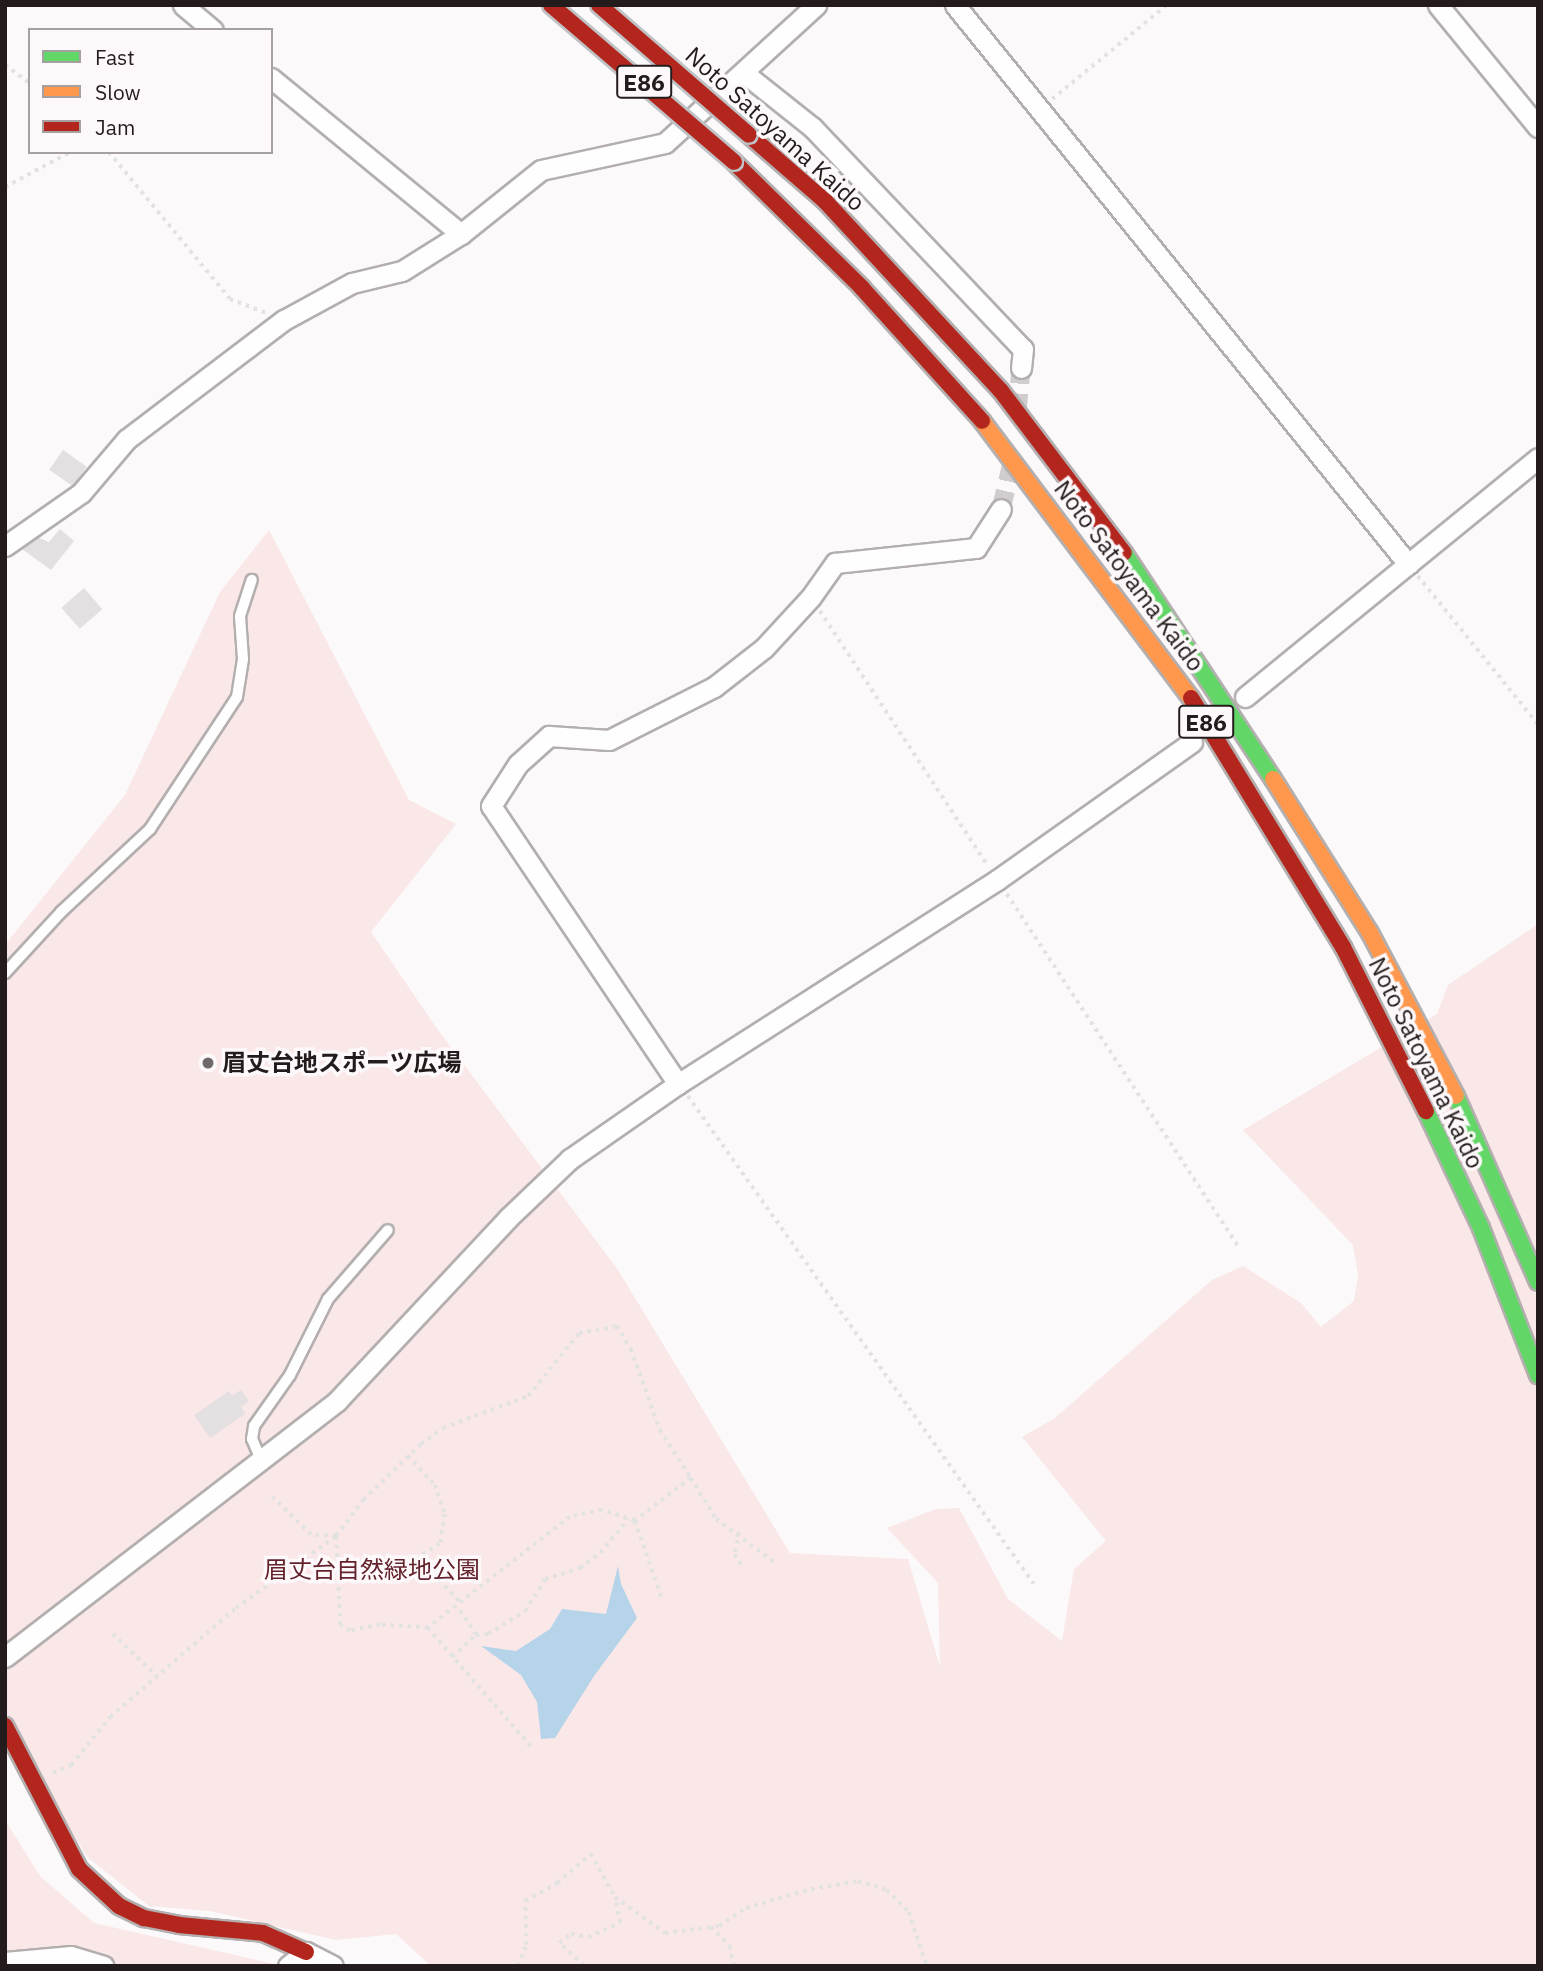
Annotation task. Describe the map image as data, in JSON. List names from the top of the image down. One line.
{"streets":{"main road":["E86","Noto Satoyama Kaido"]},"parks":["眉丈台自然緑地公園"],"places":["眉丈台地スポーツ広場"],"legend":["Fast","Slow","Jam"]}
